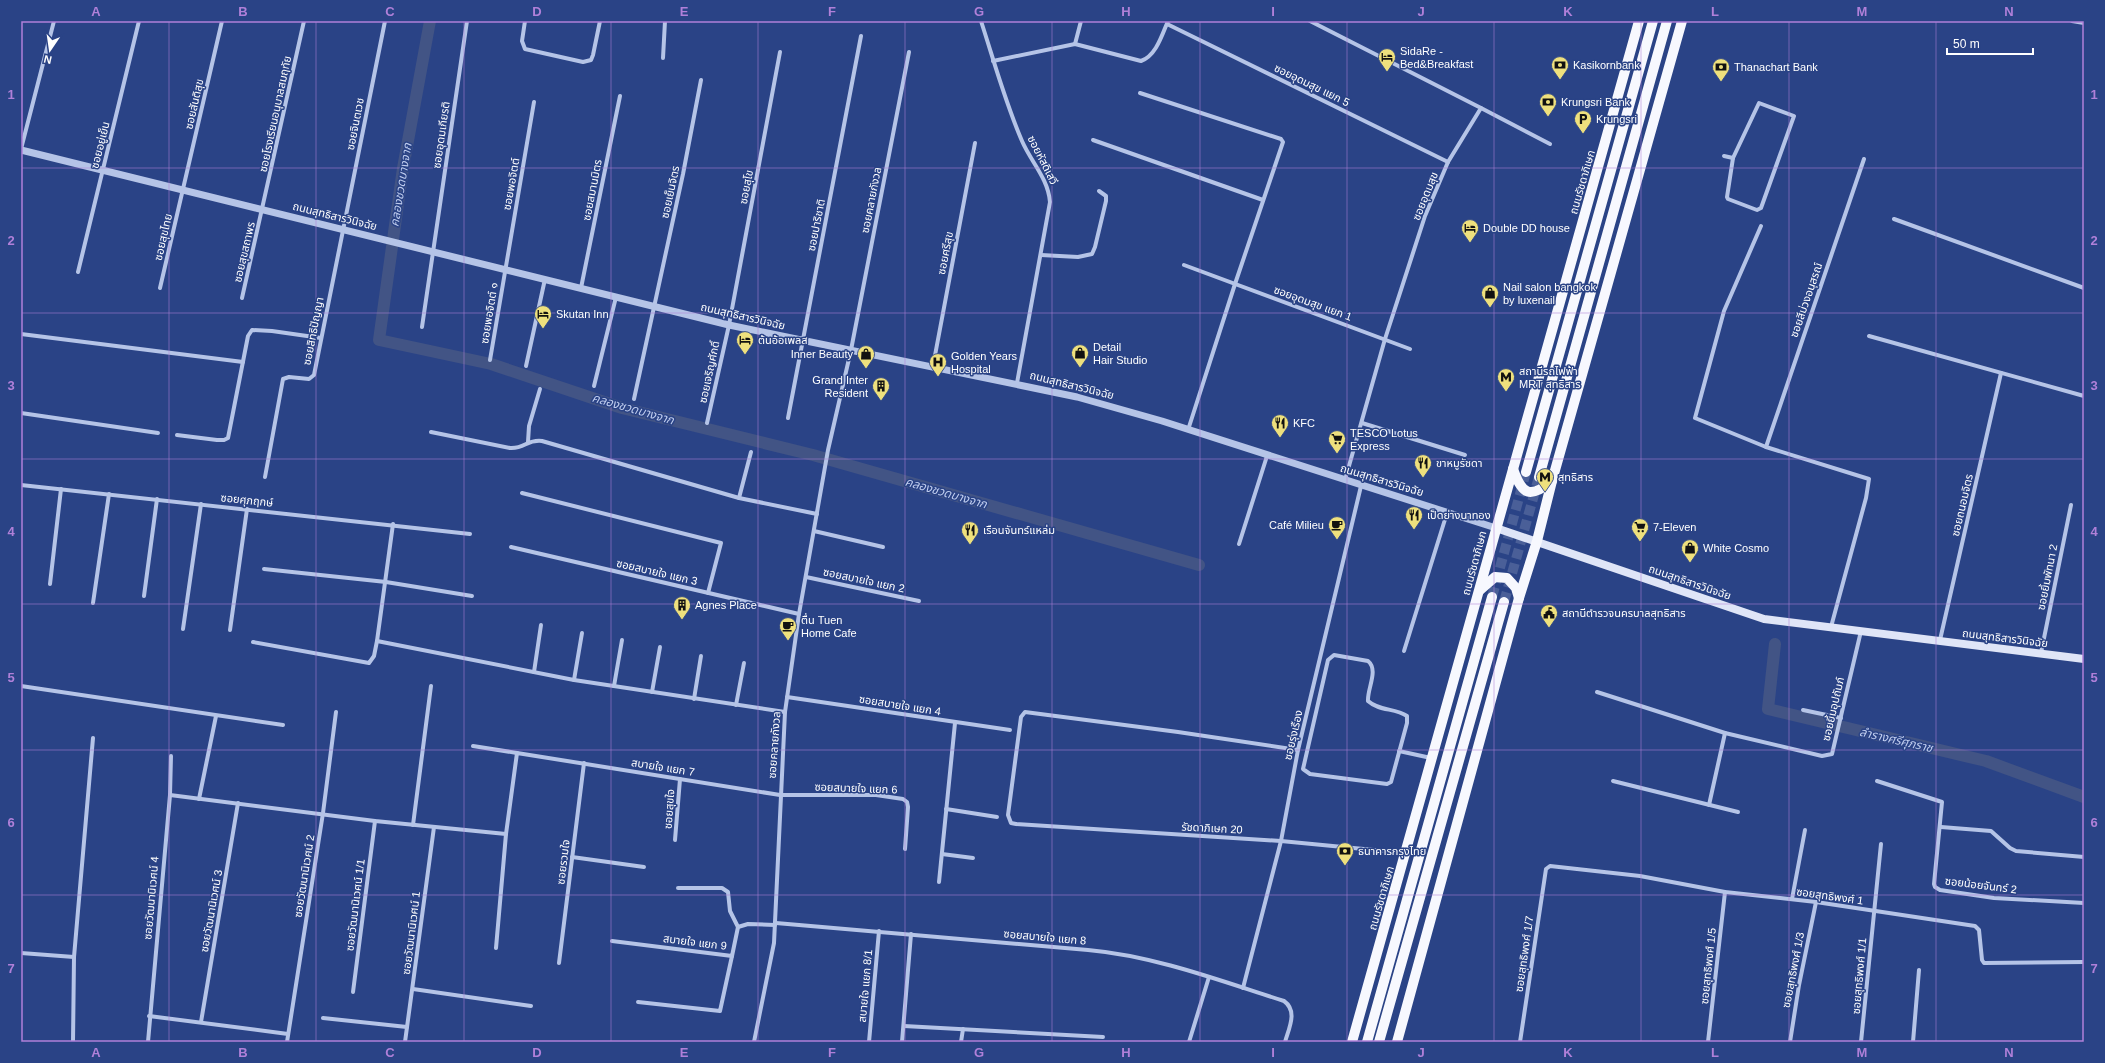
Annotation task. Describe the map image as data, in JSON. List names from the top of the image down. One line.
{"streets":{"main road":["ถนนรัชดาภิเษก","ถนนสุทธิสารวินิจฉัย"],"street":["ซอยอุดมสุข แยก 5","ซอยสันติสุข","ซอยโรงเรียนอนุบาลสมฤทัย","ซอยจินตเวช","ซอยอุดมเกียรติ","ซอยอยู่เย็น","ซอยหัสดิเสวี","ซอยพอจิตต์","ซอยสุโข","ซอยสมานมิตร","ซอยเย็นจิตร","ซอยอุดมสุข","ซอยคลายกังวล","ซอยปาริชาติ","ซอยสุขไทย","ซอยสุขสถาพร","ซอยศรีสุข","ซอยสีม่วงอนุสรณ์","ซอยอุดมสุข แยก 1","ซอยพอจิตต์ ๑","ซอยสิทธิปัญญา","ซอยเจริญศักดิ์","ซอยศุภฤกษ์","ซอยถนอมจิตร","ซอยสบายใจ แยก 3","ซอยยิ้มพัทนา 2","ซอยสบายใจ แยก 2","ซอยสบายใจ แยก 4","ซอยยิ้มอุปถัมภ์","ซอยรุ่งเรือง","สบายใจ แยก 7","ซอยสบายใจ แยก 6","ซอยสุขใจ","รัชดาภิเษก 20","ซอยรวมใจ","ซอยวัฒนานิเวศน์ 2","ซอยน้อยจันทร์ 2","ซอยสุทธิพงศ์ 1","ซอยวัฒนานิเวศน์ 4","ซอยวัฒนานิเวศน์ 1/1","ซอยวัฒนานิเวศน์ 3","ซอยวัฒนานิเวศน์ 1","ซอยสบายใจ แยก 8","สบายใจ แยก 9","ซอยสุทธิพงศ์ 1/7","ซอยสุทธิพงศ์ 1/5","ซอยสุทธิพงศ์ 1/3","ซอยสุทธิพงศ์ 1/1","สบายใจ แยก 8/1"]},"crossings":[["ซอยอุดมสุข แยก 5","ซอยอุดมสุข"],["ซอยสันติสุข","ถนนสุทธิสารวินิจฉัย"],["ซอยสันติสุข","ซอยสุขไทย"],["ซอยโรงเรียนอนุบาลสมฤทัย","ถนนสุทธิสารวินิจฉัย"],["ซอยโรงเรียนอนุบาลสมฤทัย","ซอยสุขสถาพร"],["ซอยจินตเวช","ถนนสุทธิสารวินิจฉัย"],["ซอยจินตเวช","ซอยสิทธิปัญญา"],["ซอยอุดมเกียรติ","ถนนสุทธิสารวินิจฉัย"],["ซอยอยู่เย็น","ถนนสุทธิสารวินิจฉัย"],["ซอยหัสดิเสวี","ถนนสุทธิสารวินิจฉัย"],["ถนนรัชดาภิเษก","ถนนสุทธิสารวินิจฉัย"],["ถนนรัชดาภิเษก","รัชดาภิเษก 20"],["ซอยพอจิตต์","ถนนสุทธิสารวินิจฉัย"],["ซอยพอจิตต์","ซอยพอจิตต์ ๑"],["ซอยสุโข","ถนนสุทธิสารวินิจฉัย"],["ซอยสุโข","ซอยเจริญศักดิ์"],["ซอยสมานมิตร","ถนนสุทธิสารวินิจฉัย"],["ซอยเย็นจิตร","ถนนสุทธิสารวินิจฉัย"],["ซอยอุดมสุข","ถนนสุทธิสารวินิจฉัย"],["ซอยอุดมสุข","ซอยอุดมสุข แยก 1"],["ซอยคลายกังวล","ถนนสุทธิสารวินิจฉัย"],["ซอยคลายกังวล","ซอยสบายใจ แยก 3"],["ซอยคลายกังวล","ซอยสบายใจ แยก 2"],["ซอยคลายกังวล","ซอยสบายใจ แยก 4"],["ซอยคลายกังวล","สบายใจ แยก 7"],["ซอยคลายกังวล","ซอยสบายใจ แยก 6"],["ซอยคลายกังวล","ซอยสบายใจ แยก 8"],["ซอยคลายกังวล","สบายใจ แยก 9"],["ถนนสุทธิสารวินิจฉัย","ซอยปาริชาติ"],["ถนนสุทธิสารวินิจฉัย","ซอยสุขไทย"],["ถนนสุทธิสารวินิจฉัย","ซอยสุขสถาพร"],["ถนนสุทธิสารวินิจฉัย","ซอยศรีสุข"],["ถนนสุทธิสารวินิจฉัย","ซอยพอจิตต์ ๑"],["ถนนสุทธิสารวินิจฉัย","ซอยสิทธิปัญญา"],["ถนนสุทธิสารวินิจฉัย","ซอยเจริญศักดิ์"],["ถนนสุทธิสารวินิจฉัย","ซอยถนอมจิตร"],["ถนนสุทธิสารวินิจฉัย","ซอยยิ้มพัทนา 2"],["ถนนสุทธิสารวินิจฉัย","ซอยยิ้มอุปถัมภ์"],["ถนนสุทธิสารวินิจฉัย","ซอยรุ่งเรือง"],["ซอยรุ่งเรือง","รัชดาภิเษก 20"],["ซอยรุ่งเรือง","ซอยสบายใจ แยก 8"],["สบายใจ แยก 7","ซอยสบายใจ แยก 6"],["สบายใจ แยก 7","ซอยสุขใจ"],["สบายใจ แยก 7","ซอยรวมใจ"],["ซอยสุทธิพงศ์ 1","ซอยสุทธิพงศ์ 1/7"],["ซอยสุทธิพงศ์ 1","ซอยสุทธิพงศ์ 1/5"],["ซอยสุทธิพงศ์ 1","ซอยสุทธิพงศ์ 1/3"],["ซอยสุทธิพงศ์ 1","ซอยสุทธิพงศ์ 1/1"],["ซอยสบายใจ แยก 8","สบายใจ แยก 9"],["ซอยสบายใจ แยก 8","สบายใจ แยก 8/1"]],"water":["คลองชวดบางจาก","ลำรางศรีศุภราช"],"places":{"hotel":["SidaRe - Bed&Breakfast","Double DD house","Skutan Inn","ต้นอ้อเพลส"],"bank":["Kasikornbank","Thanachart Bank","Krungsri Bank","ธนาคารกรุงไทย"],"parking":["Krungsri"],"shop":["Nail salon bangkok by luxenail","Detail Hair Studio","Inner Beauty","White Cosmo"],"hospital":["Golden Years Hospital"],"metro station":["สถานีรถไฟฟ้า MRT สุทธิสาร","สุทธิสาร"],"building":["Grand Inter Resident","Agnes Place"],"restaurant":["KFC","ขาหมูรัชดา","เป็ดย่างนาทอง","เรือนจันทร์แหล่ม"],"supermarket":["TESCO Lotus Express","7-Eleven"],"cafe":["Café Milieu","ตื่น Tuen Home Cafe"],"public building":["สถานีตำรวจนครบาลสุทธิสาร"]},"scale_bar":"50 m","north":"bottom","grid":{"columns":["A","B","C","D","E","F","G","H","I","J","K","L","M","N"],"rows":["1","2","3","4","5","6","7"]}}
